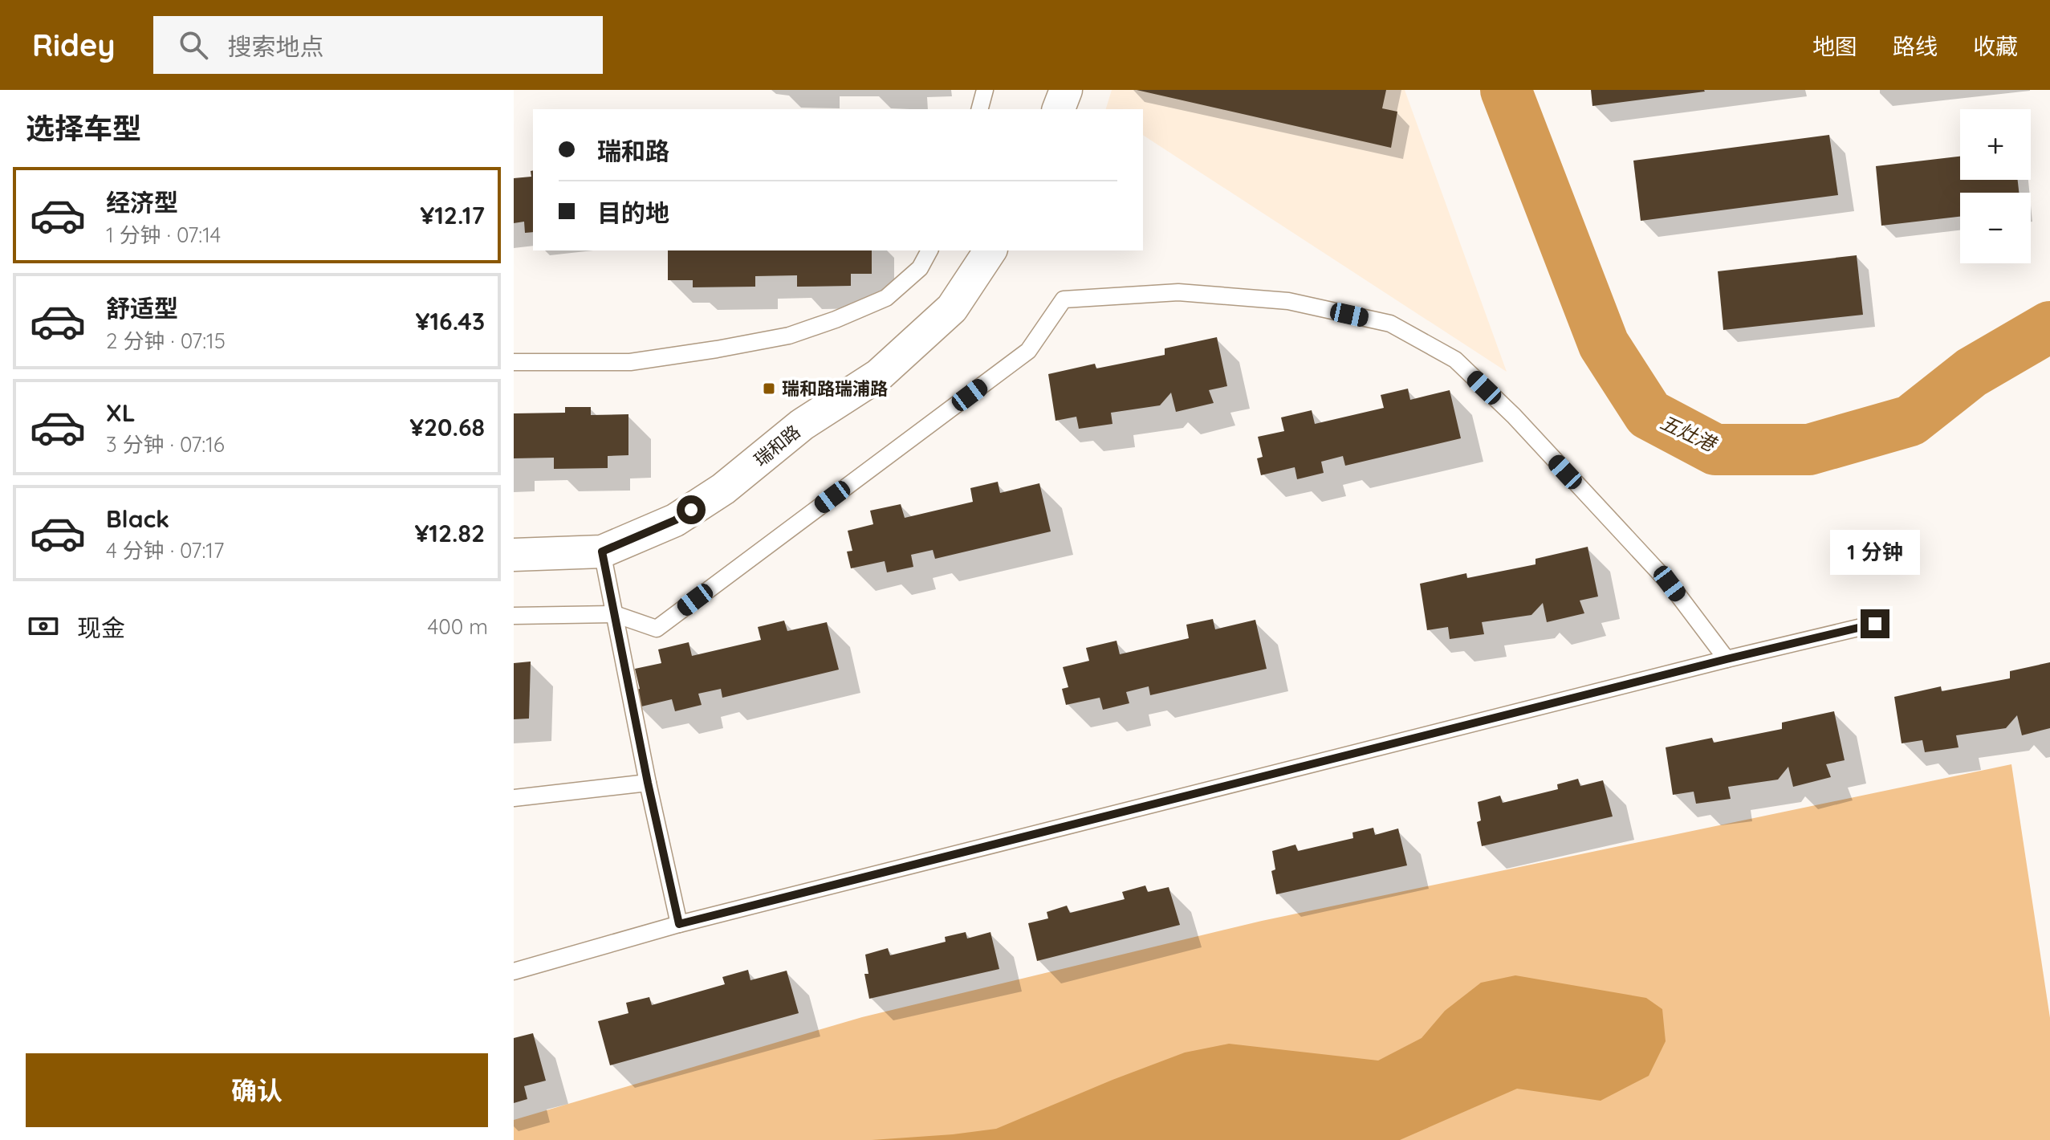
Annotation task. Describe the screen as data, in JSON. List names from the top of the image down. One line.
{"streets":{"street":["瑞和路"]},"water":["五灶港"],"places":{"transit":["瑞和路瑞浦路"]},"page":{"header":"Ridey","search":"搜索地点","nav":["地图","路线","收藏"],"heading":"选择车型","map_buttons":["+","−"],"banner":["瑞和路","目的地"],"list":[{"name":"经济型","note":"1 分钟 · 07:14","value":"¥12.17"},{"name":"舒适型","note":"2 分钟 · 07:15","value":"¥16.43"},{"name":"XL","note":"3 分钟 · 07:16","value":"¥20.68"},{"name":"Black","note":"4 分钟 · 07:17","value":"¥12.82"}],"bubble":"1 分钟","pay":["现金","400 m"],"buttons":"确认"}}
